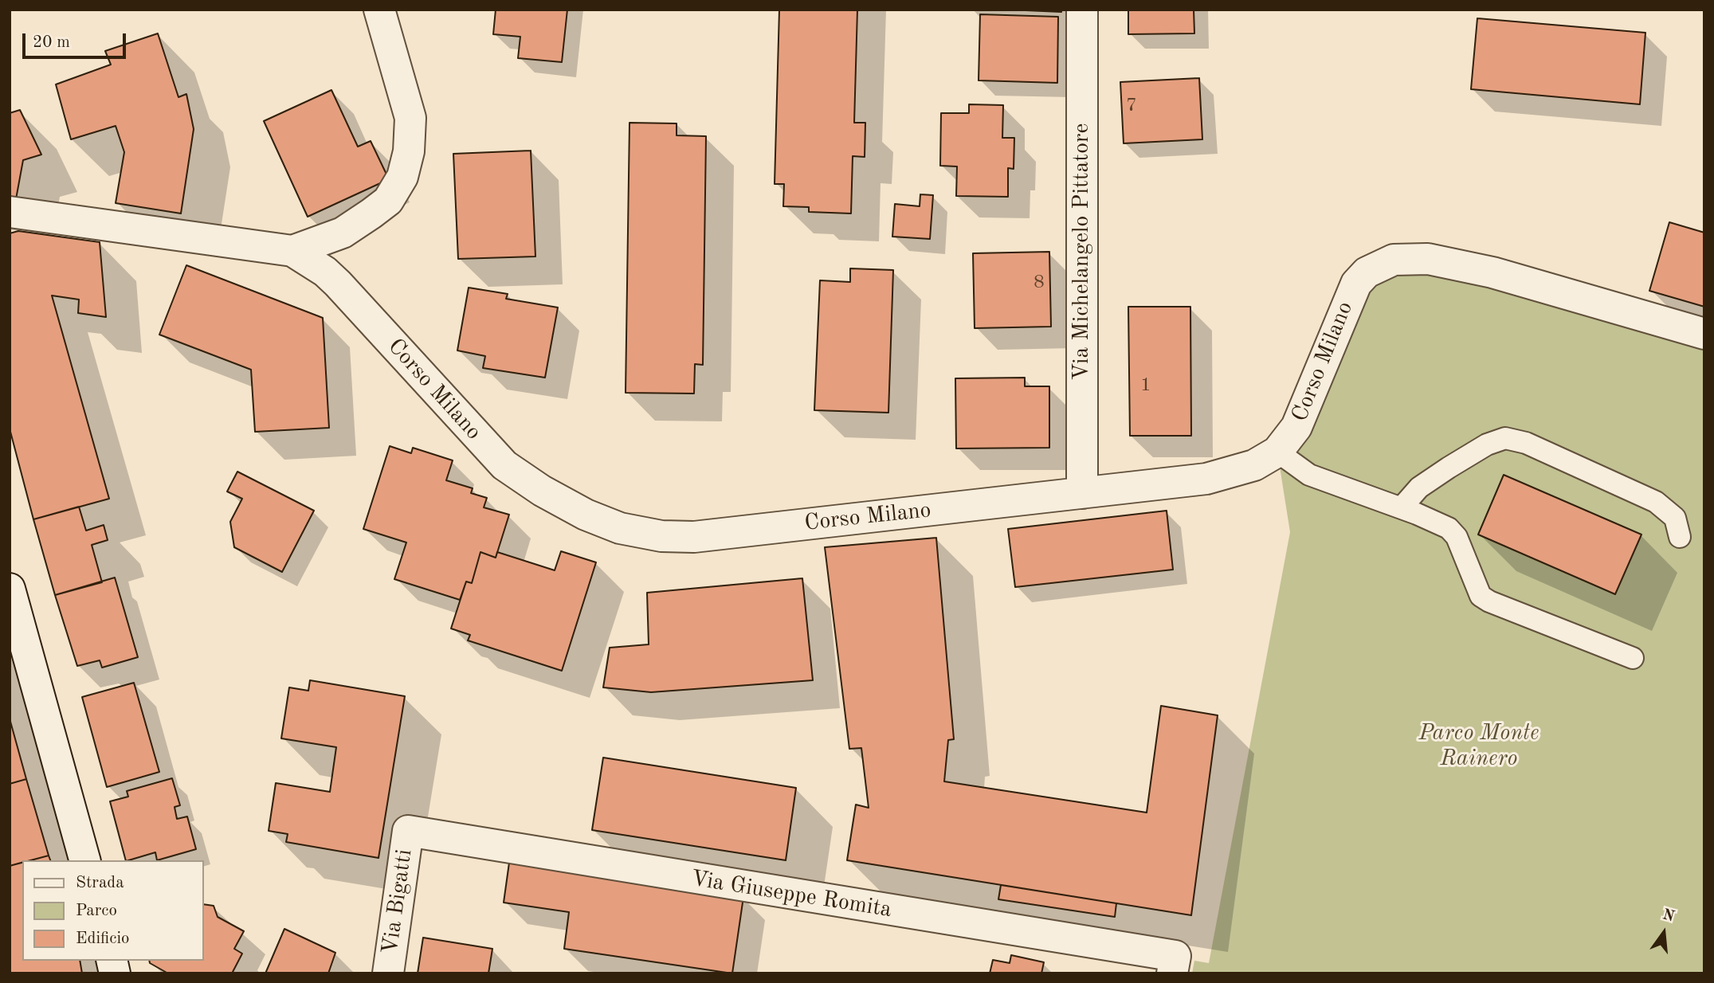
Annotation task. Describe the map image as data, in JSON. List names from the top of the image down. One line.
{"streets":{"street":["Via Michelangelo Pittatore","Corso Milano","Via Giuseppe Romita","Via Bigatti"]},"crossings":[["Via Michelangelo Pittatore","Corso Milano"],["Via Giuseppe Romita","Via Bigatti"]],"parks":["Parco Monte Rainero"],"house_numbers":["7","8","1"],"legend":["Strada","Parco","Edificio"],"scale_bar":"20 m","north":"top"}
